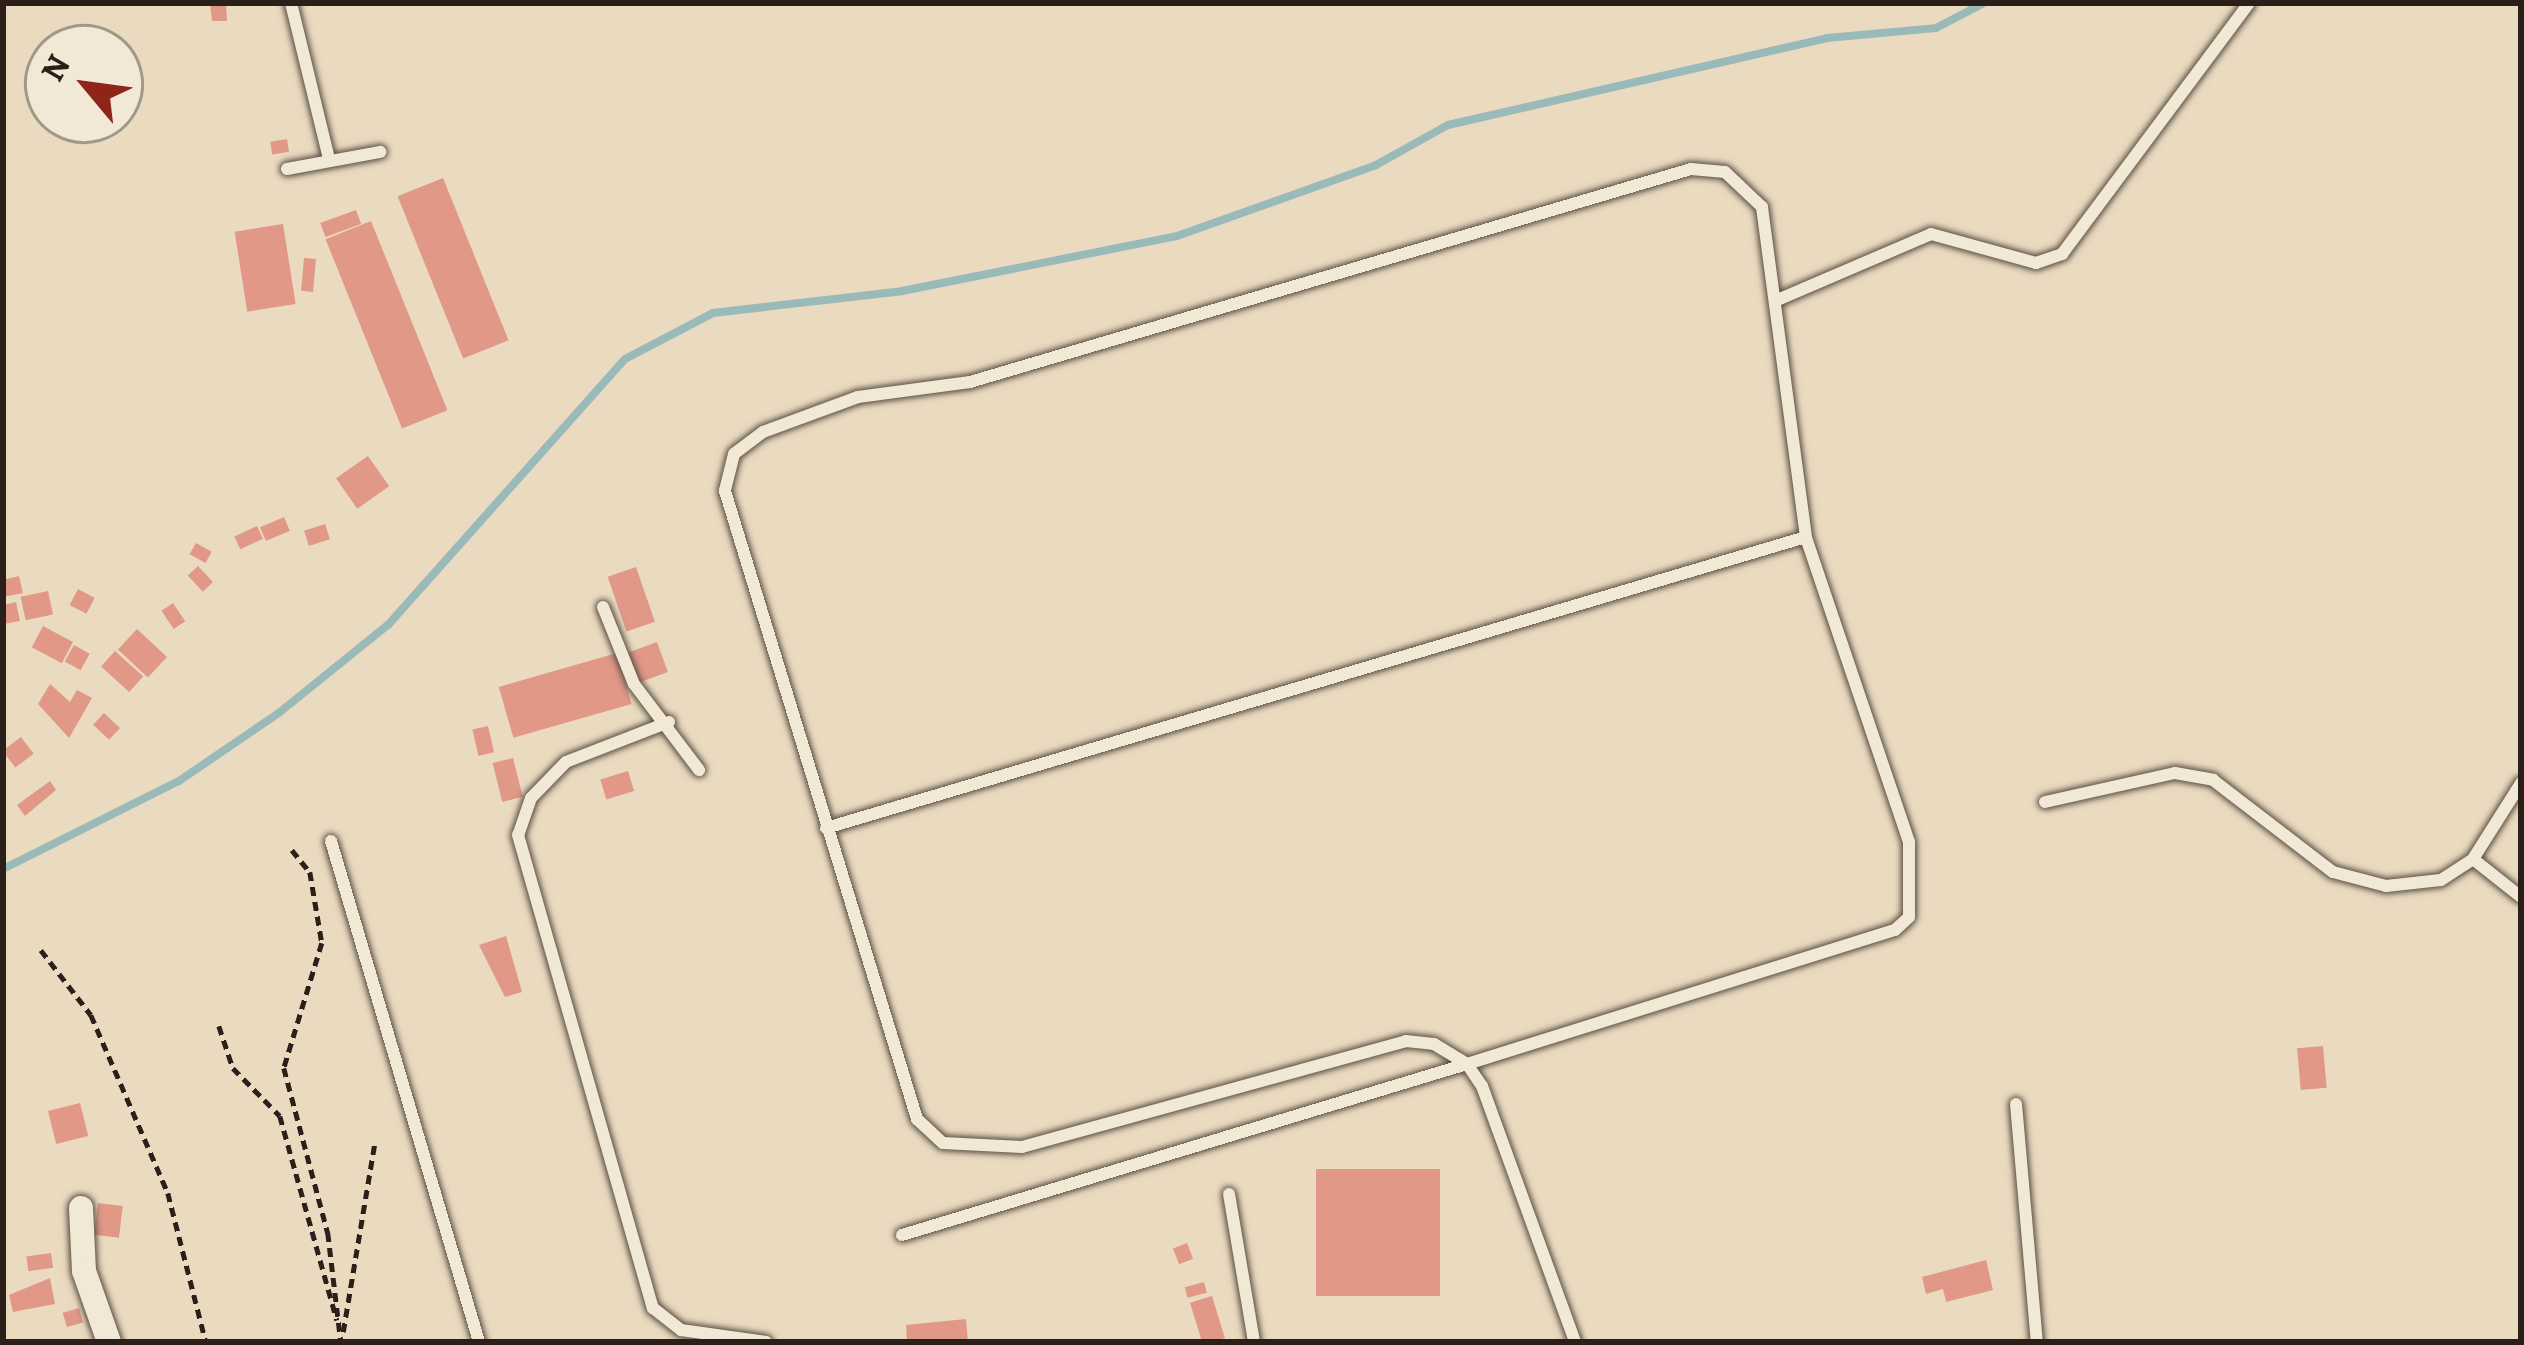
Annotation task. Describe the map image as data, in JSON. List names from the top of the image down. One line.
{"north":"top left"}
